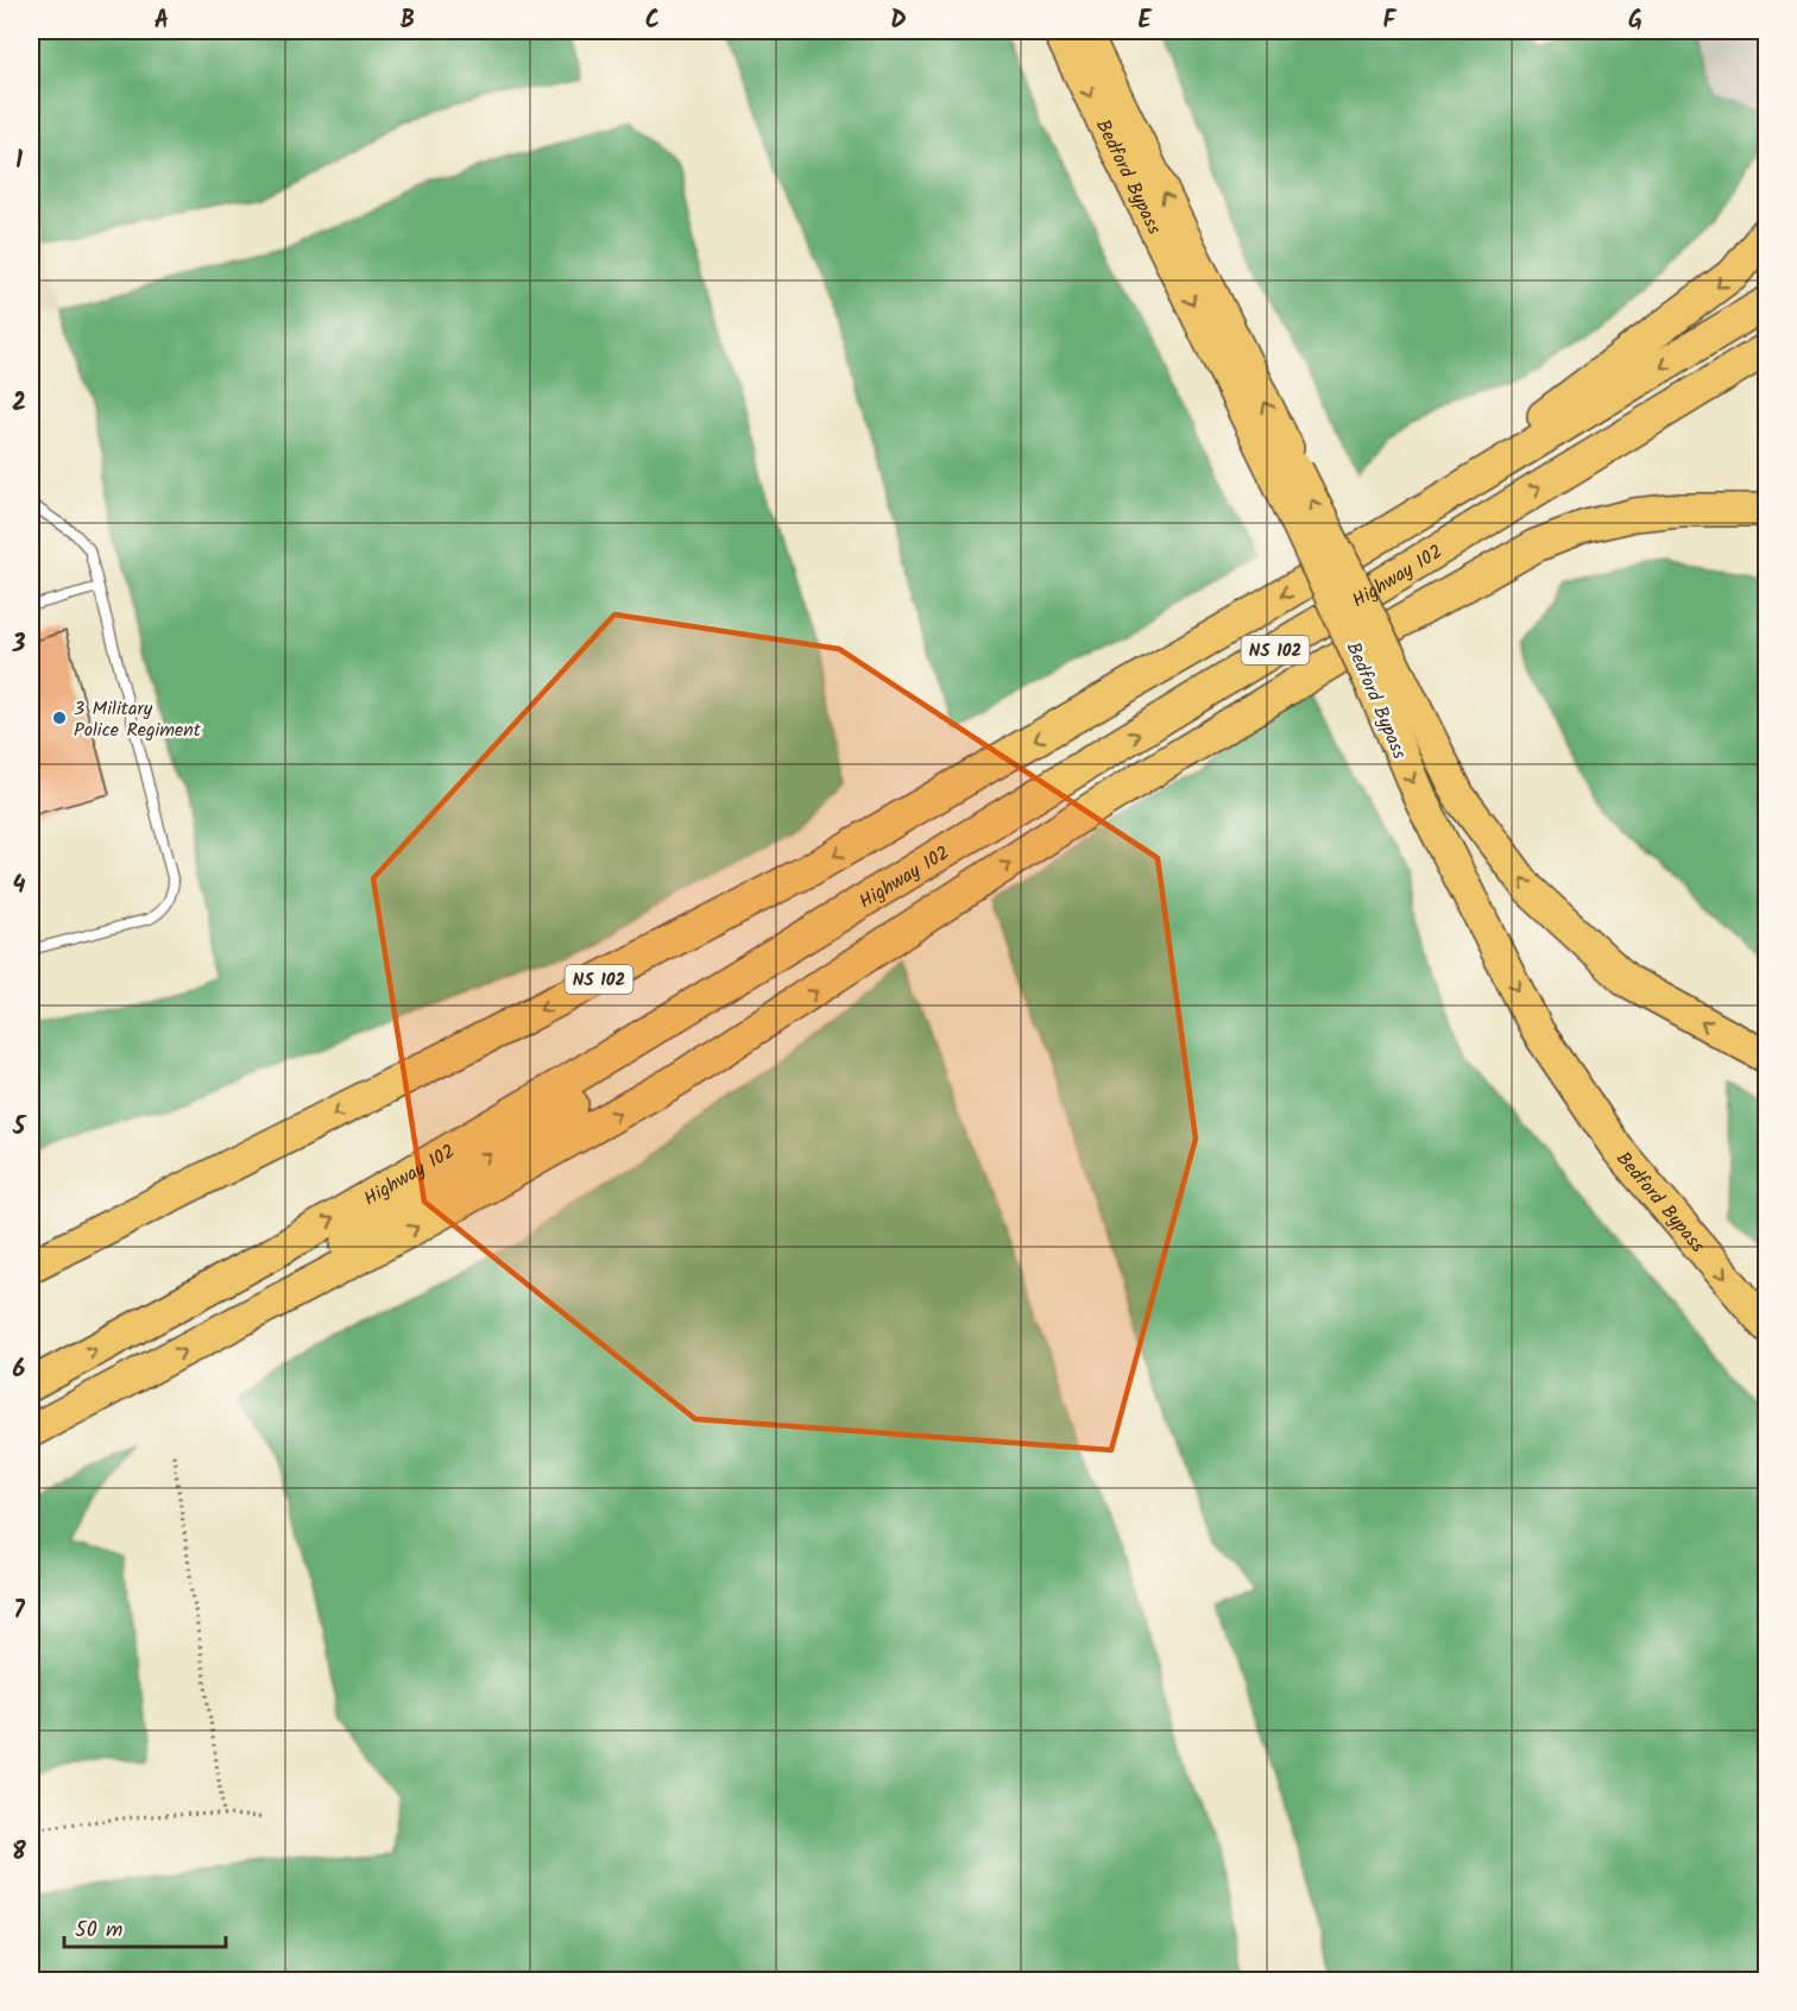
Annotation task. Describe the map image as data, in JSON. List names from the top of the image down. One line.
{"streets":{"highway":["Bedford Bypass","Highway 102","NS 102"]},"places":["3 Military Police Regiment"],"scale_bar":"50 m","grid":{"columns":["A","B","C","D","E","F","G"],"rows":["1","2","3","4","5","6","7","8"]}}
